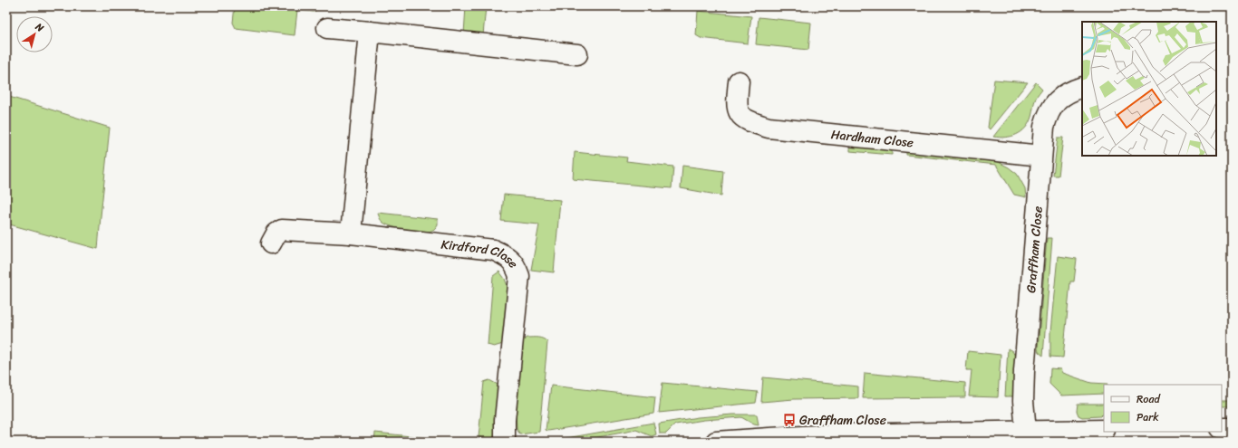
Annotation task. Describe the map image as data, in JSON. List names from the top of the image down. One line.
{"streets":{"street":["Hardham Close","Graffham Close","Kirdford Close"]},"crossings":[["Hardham Close","Graffham Close"]],"places":{"bus stop":["Graffham Close"]},"legend":["Road","Park"],"north":"top right"}
